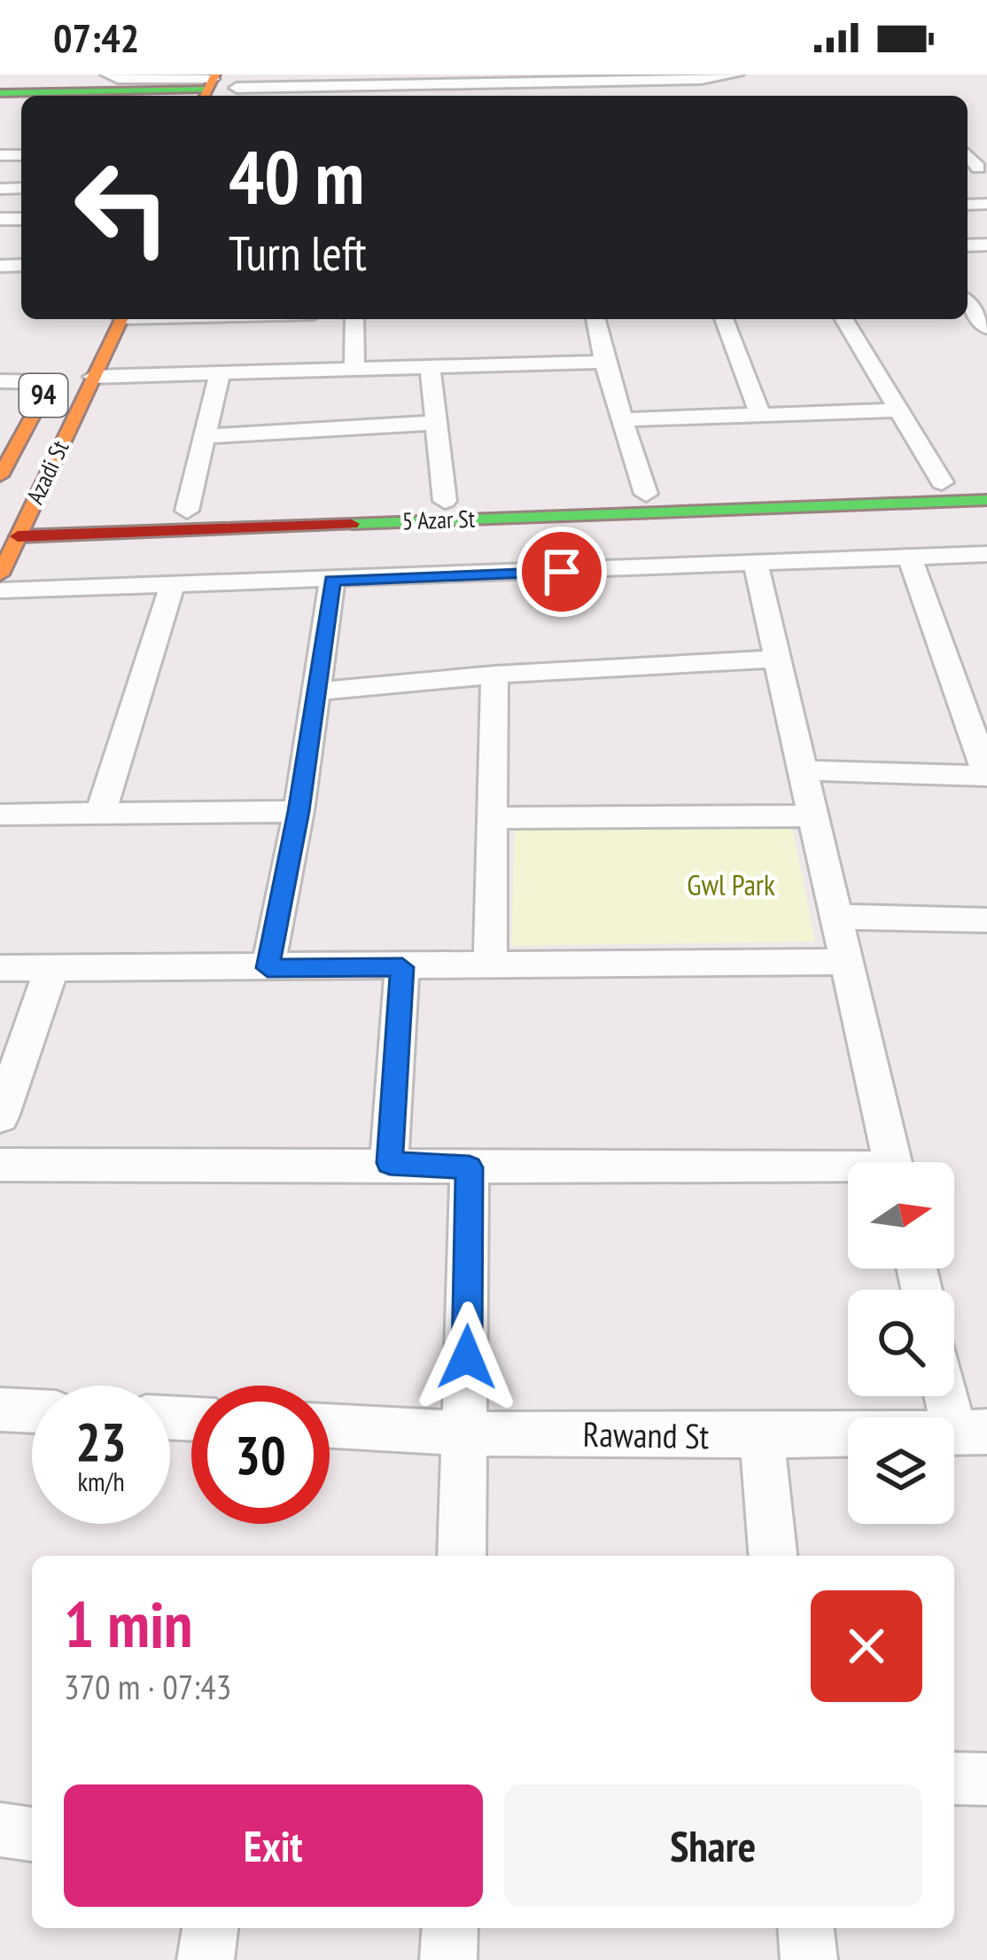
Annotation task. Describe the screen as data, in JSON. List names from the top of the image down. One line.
{"streets":{"main road":["94","Azadi St","5 Azar St"],"street":["Rawand St"]},"crossings":[["Azadi St","5 Azar St"]],"parks":["Gwl Park"],"north":"right","page":{"status":"07:42","turn":["40 m","Turn left"],"speed":"23 km/h","limit":"30","heading":["1 min","370 m · 07:43"],"buttons":["Exit","Share"]}}
